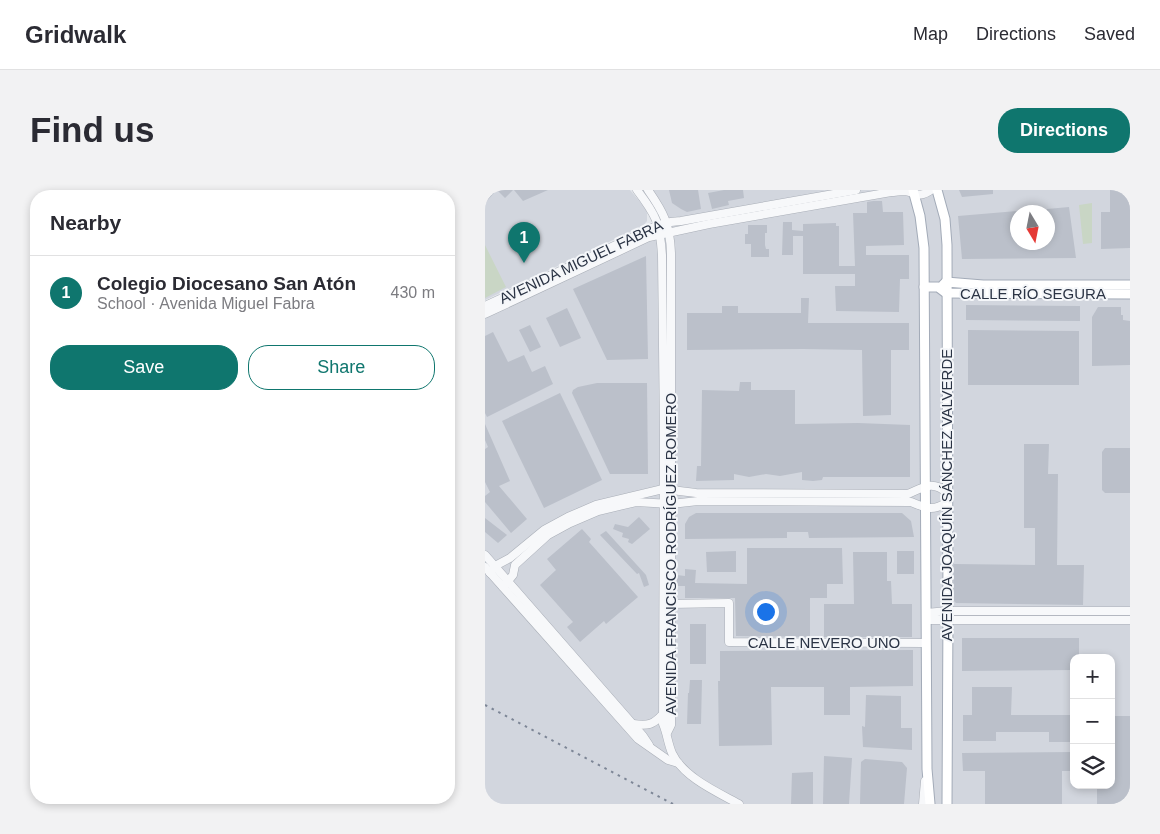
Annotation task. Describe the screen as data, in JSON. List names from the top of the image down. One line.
{"streets":{"main road":["CALLE RÍO SEGURA","AVENIDA JOAQUÍN SÁNCHEZ VALVERDE"],"street":["AVENIDA MIGUEL FABRA","AVENIDA FRANCISCO RODRÍGUEZ ROMERO","CALLE NEVERO UNO"]},"crossings":[["AVENIDA MIGUEL FABRA","AVENIDA JOAQUÍN SÁNCHEZ VALVERDE"],["AVENIDA MIGUEL FABRA","AVENIDA FRANCISCO RODRÍGUEZ ROMERO"],["CALLE RÍO SEGURA","AVENIDA JOAQUÍN SÁNCHEZ VALVERDE"],["AVENIDA JOAQUÍN SÁNCHEZ VALVERDE","CALLE NEVERO UNO"],["AVENIDA FRANCISCO RODRÍGUEZ ROMERO","CALLE NEVERO UNO"]],"north":"bottom","page":{"header":"Gridwalk","nav":["Map","Directions","Saved"],"buttons":["Directions",["Save","Share"]],"title":"Find us","heading":"Nearby","pins":"1","list":[{"mark":"1","name":"Colegio Diocesano San Atón","note":"School · Avenida Miguel Fabra","value":"430 m"}],"map_buttons":["+","−"]}}
